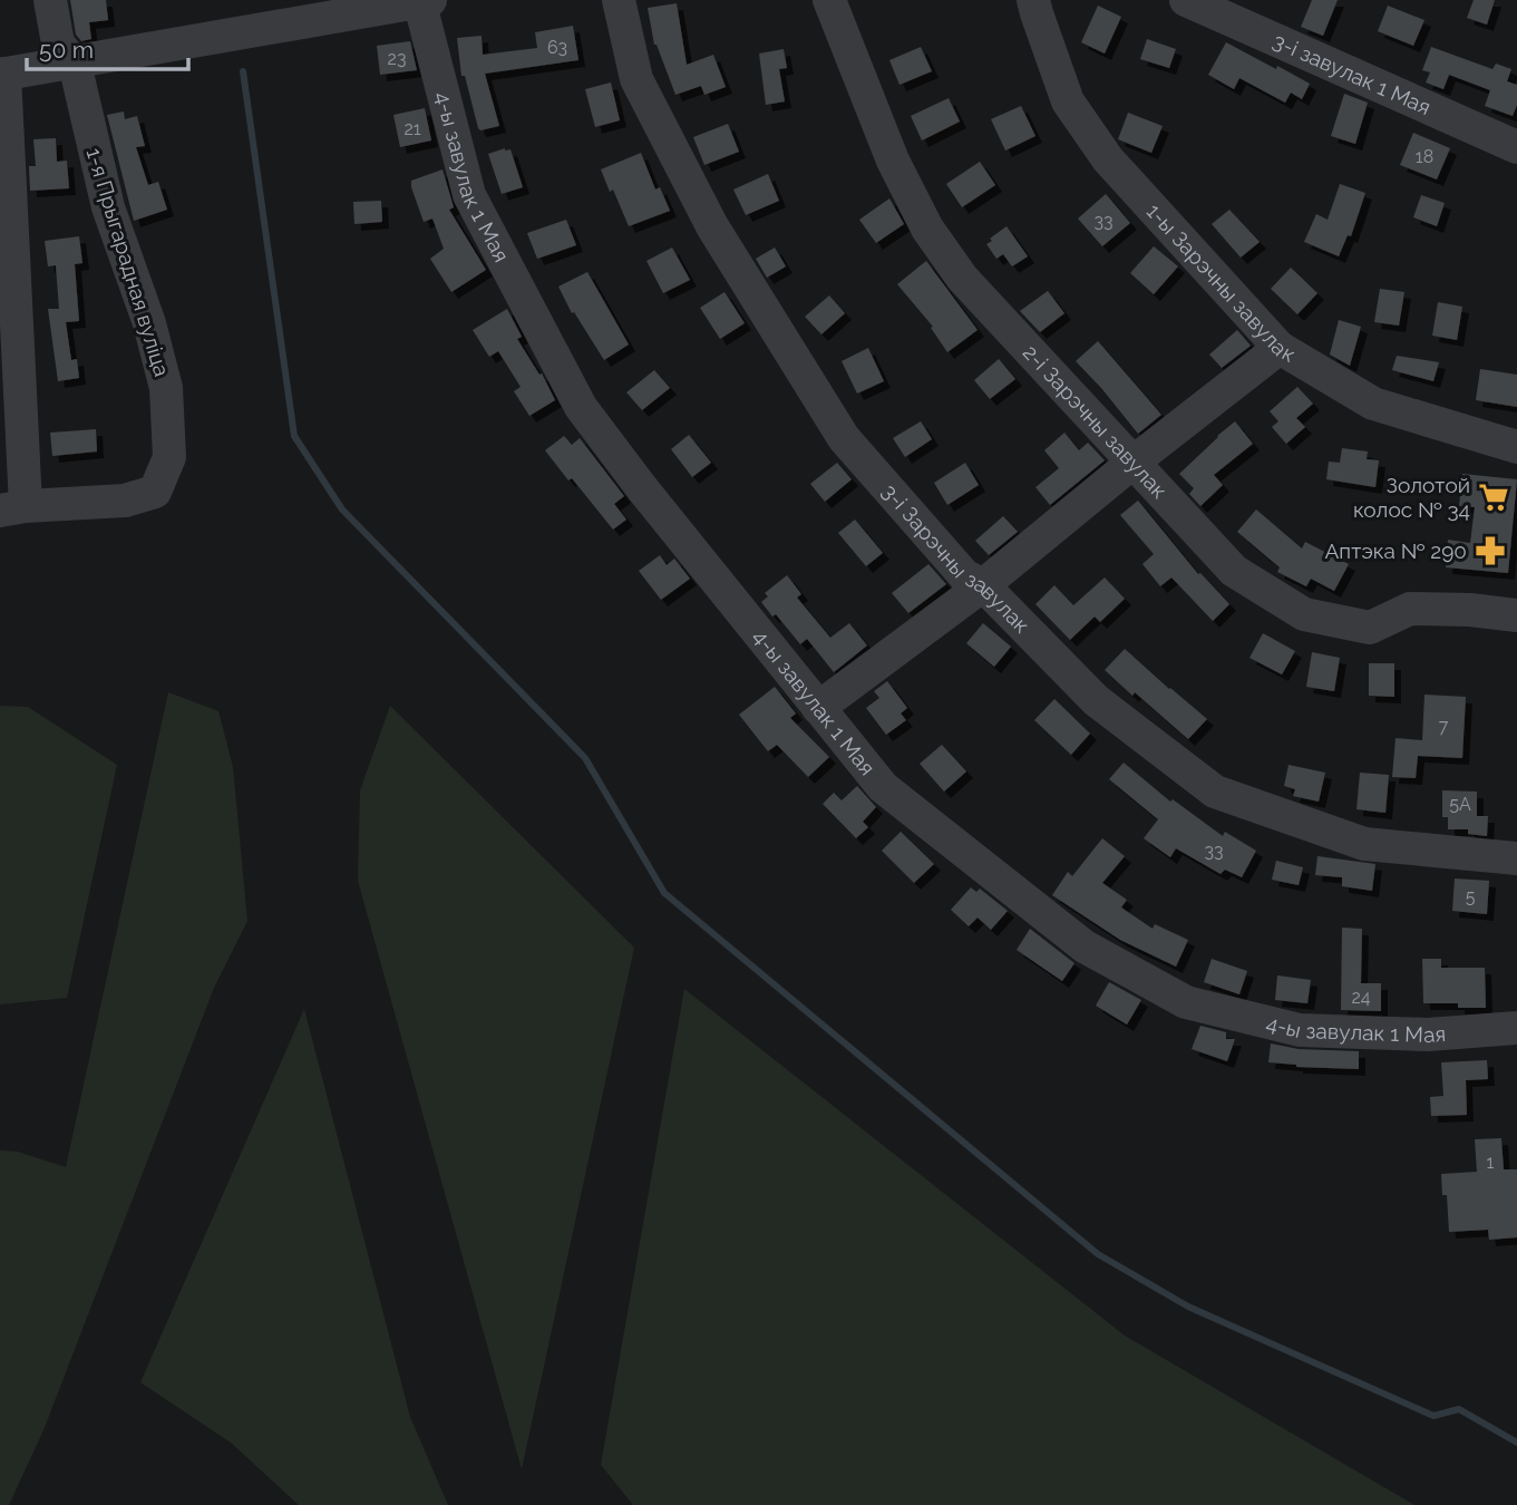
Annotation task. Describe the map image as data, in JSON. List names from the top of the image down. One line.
{"streets":{"street":["3-і завулак 1 Мая","4-ы завулак 1 Мая","1-я Прыгарадная вуліца","1-ы Зарэчны завулак","2-і Зарэчны завулак","3-і Зарэчны завулак"]},"places":{"supermarket":["Золотой колос № 34"],"pharmacy":["Аптэка № 290"]},"house_numbers":["63","23","21","18","33","7","5А","33","5","24","1"],"scale_bar":"50 m"}
